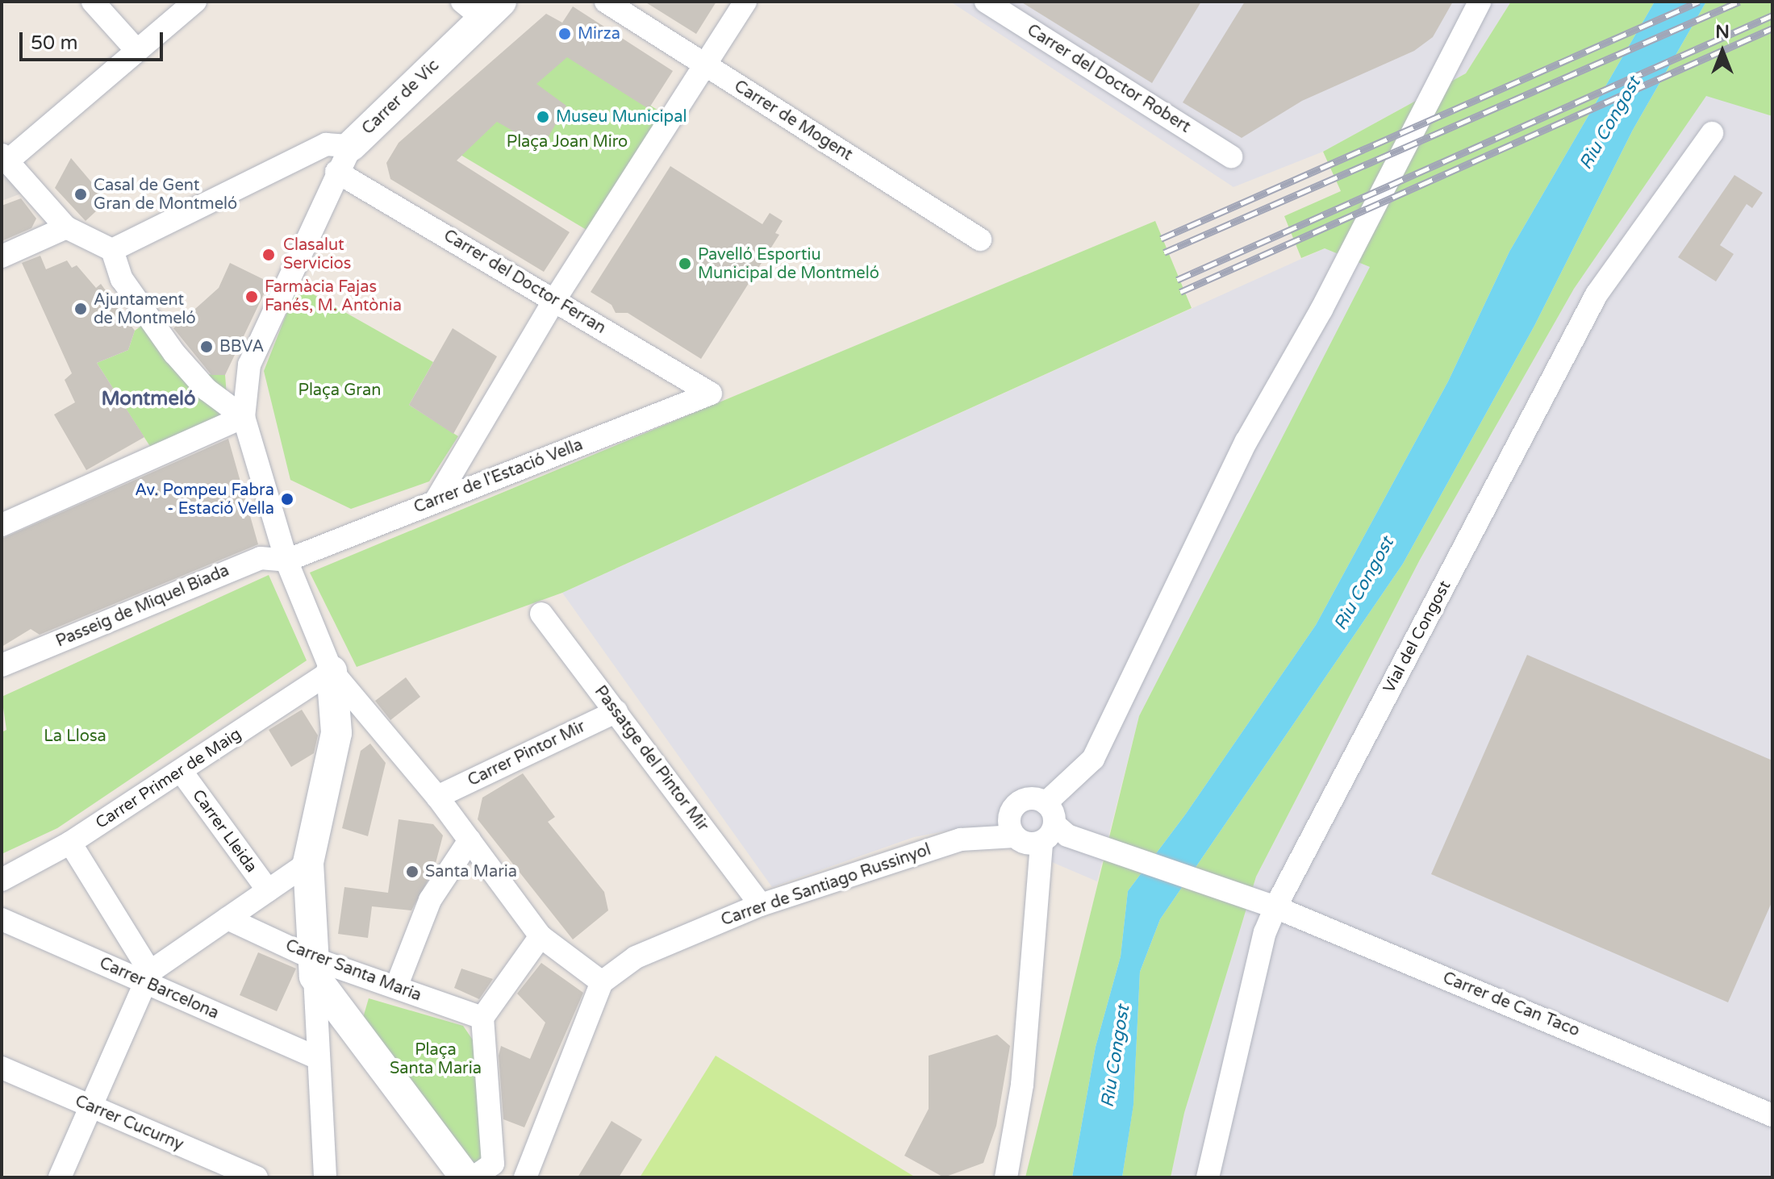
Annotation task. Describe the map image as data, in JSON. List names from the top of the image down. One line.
{"streets":{"street":["Carrer del Doctor Robert","Carrer de Vic","Carrer de Mogent","Carrer del Doctor Ferran","Carrer de l'Estació Vella","Passeig de Miquel Biada","Vial del Congost","Carrer Pintor Mir","Passatge del Pintor Mir","Carrer Primer de Maig","Carrer Lleida","Carrer de Santiago Russinyol","Carrer Santa Maria","Carrer Barcelona","Carrer de Can Taco","Carrer Cucurny"]},"crossings":[["Carrer del Doctor Ferran","Carrer de l'Estació Vella"],["Carrer de l'Estació Vella","Passeig de Miquel Biada"],["Vial del Congost","Carrer de Can Taco"],["Carrer Pintor Mir","Passatge del Pintor Mir"],["Passatge del Pintor Mir","Carrer de Santiago Russinyol"],["Carrer Primer de Maig","Carrer Lleida"],["Carrer de Santiago Russinyol","Carrer de Can Taco"]],"districts":["Montmeló"],"water":["Riu Congost"],"parks":["Plaça Joan Miro","Plaça Gran","La Llosa","Plaça Santa Maria"],"places":["Mirza","Museu Municipal","Casal de Gent Gran de Montmeló","Clasalut Servicios","Pavelló Esportiu Municipal de Montmeló","Farmàcia Fajas Fanés, M. Antònia","Ajuntament de Montmeló","BBVA","Av. Pompeu Fabra - Estació Vella","Santa Maria"],"scale_bar":"50 m","north":"top"}
